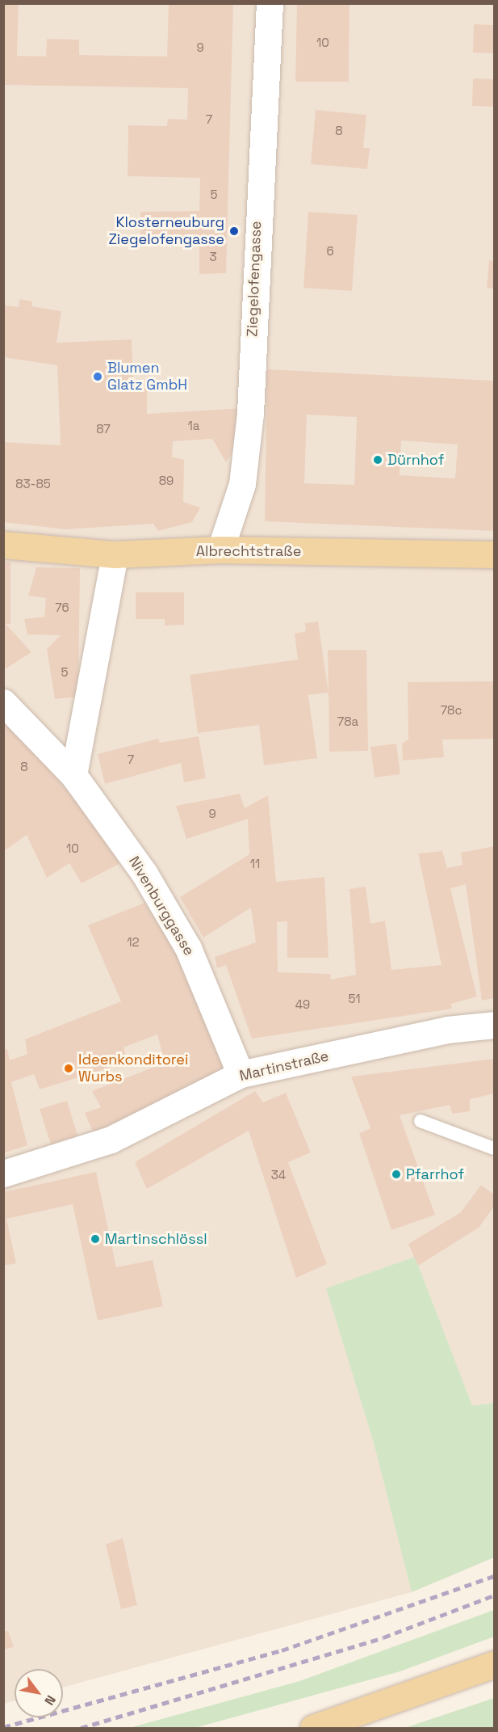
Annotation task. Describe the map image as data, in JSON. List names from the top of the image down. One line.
{"streets":{"main road":["Albrechtstraße"],"street":["Ziegelofengasse","Nivenburggasse","Martinstraße"]},"crossings":[["Ziegelofengasse","Albrechtstraße"],["Nivenburggasse","Martinstraße"]],"places":["Klosterneuburg Ziegelofengasse","Blumen Glatz GmbH","Dürnhof","Ideenkonditorei Wurbs","Pfarrhof","Martinschlössl"],"house_numbers":["10","9","7","8","5","6","3","1a","87","89","83-85","76","5","78c","78a","7","8","9","10","11","12","51","49","34"],"north":"bottom right"}
